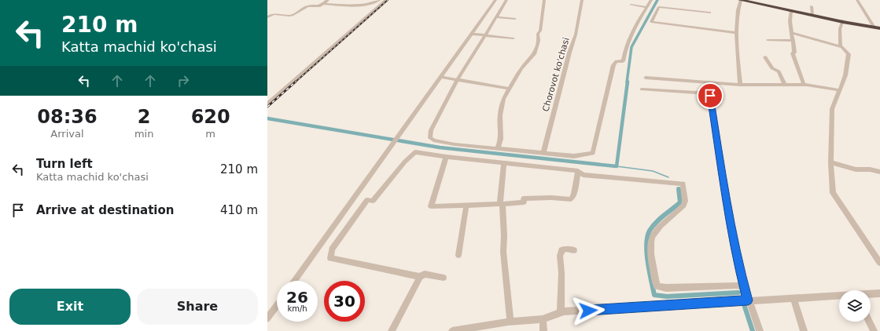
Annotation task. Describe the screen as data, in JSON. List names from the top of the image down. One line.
{"streets":{"street":["Chorovot ko'chasi"]},"page":{"turn":["210 m","Katta machid ko'chasi"],"eta":["08:36","Arrival","2","min","620","m"],"list":[{"name":"Turn left","note":"Katta machid ko'chasi","value":"210 m"},{"name":"Arrive at destination","value":"410 m"}],"speed":"26 km/h","limit":"30","buttons":["Exit","Share"]}}
